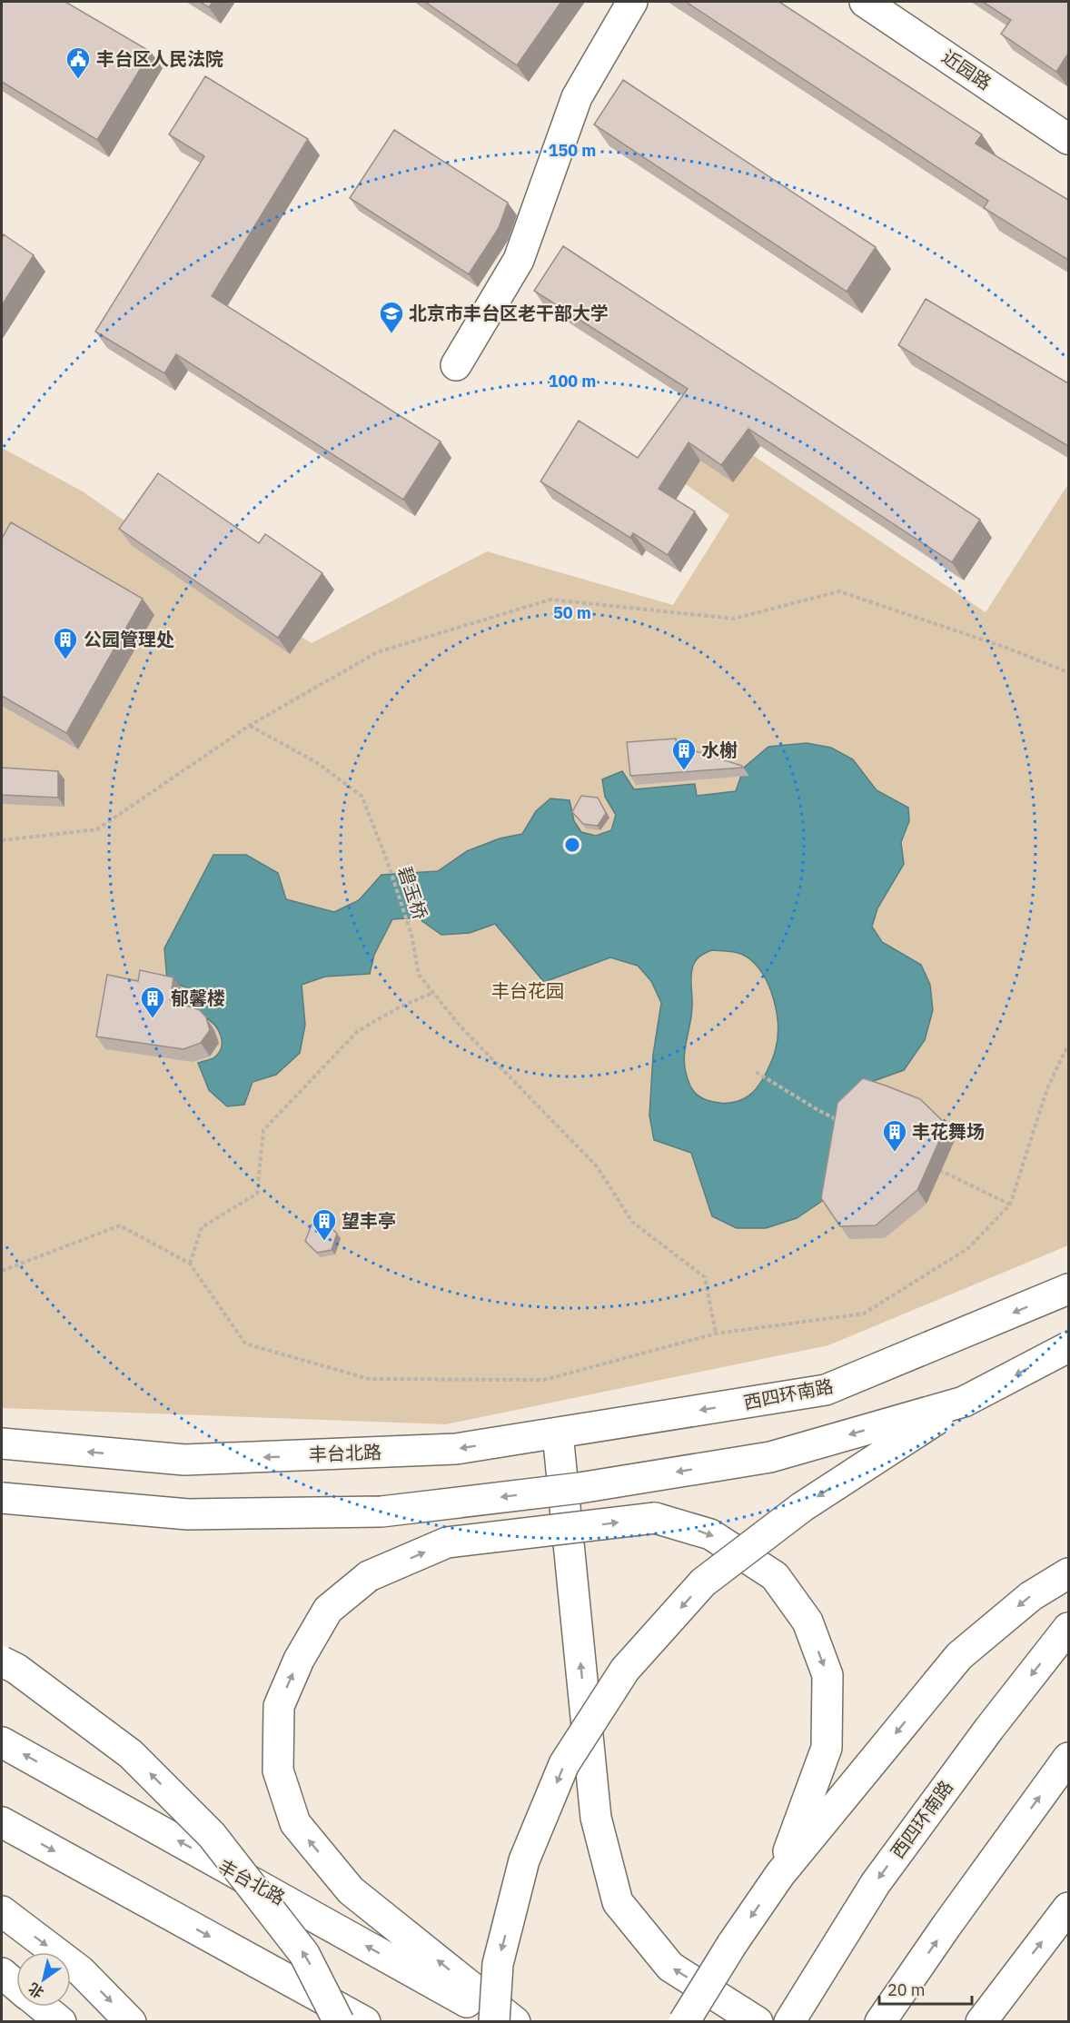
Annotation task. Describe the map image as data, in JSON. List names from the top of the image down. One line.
{"streets":{"main road":["近园路","西四环南路","丰台北路"],"path":["碧玉桥"]},"crossings":[["西四环南路","丰台北路"]],"parks":["丰台花园"],"places":{"public building":["丰台区人民法院"],"school or university":["北京市丰台区老干部大学"],"building":["公园管理处","水榭","郁馨楼","丰花舞场","望丰亭"]},"scale_bar":"20 m","north":"bottom left","rings":["150 m","100 m","50 m"]}
